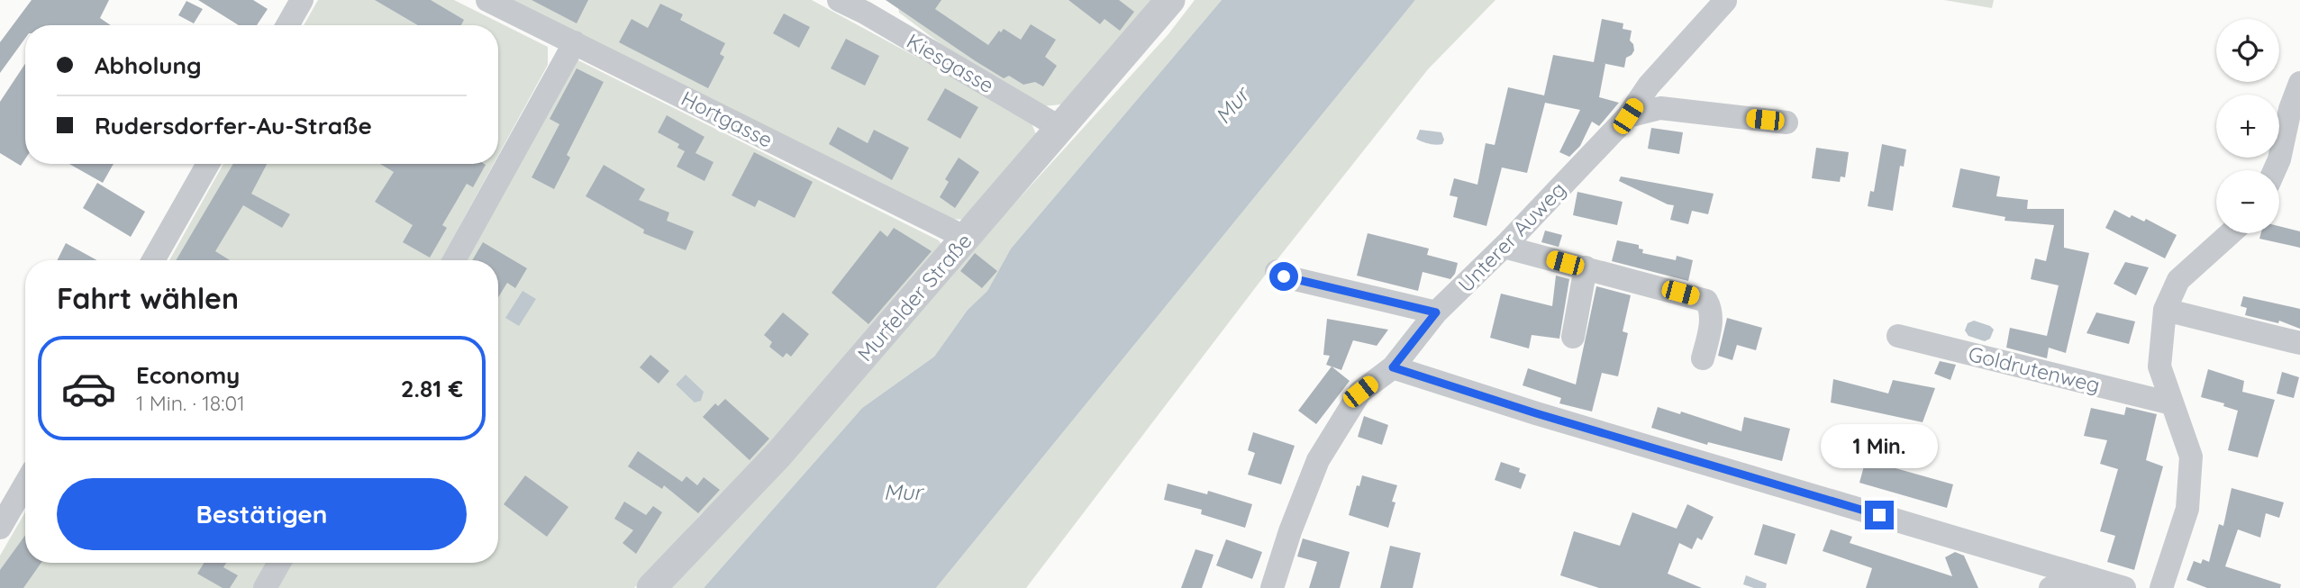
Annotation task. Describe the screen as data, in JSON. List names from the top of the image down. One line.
{"streets":{"street":["Kiesgasse","Hortgasse","Unterer Auweg","Murfelder Straße","Goldrutenweg"]},"crossings":[["Kiesgasse","Murfelder Straße"],["Hortgasse","Murfelder Straße"]],"water":["Mur"],"page":{"map_buttons":["+","−"],"banner":["Abholung","Rudersdorfer-Au-Straße"],"heading":"Fahrt wählen","list":[{"name":"Economy","note":"1 Min. · 18:01","value":"2.81 €"}],"bubble":"1 Min.","buttons":"Bestätigen"}}
